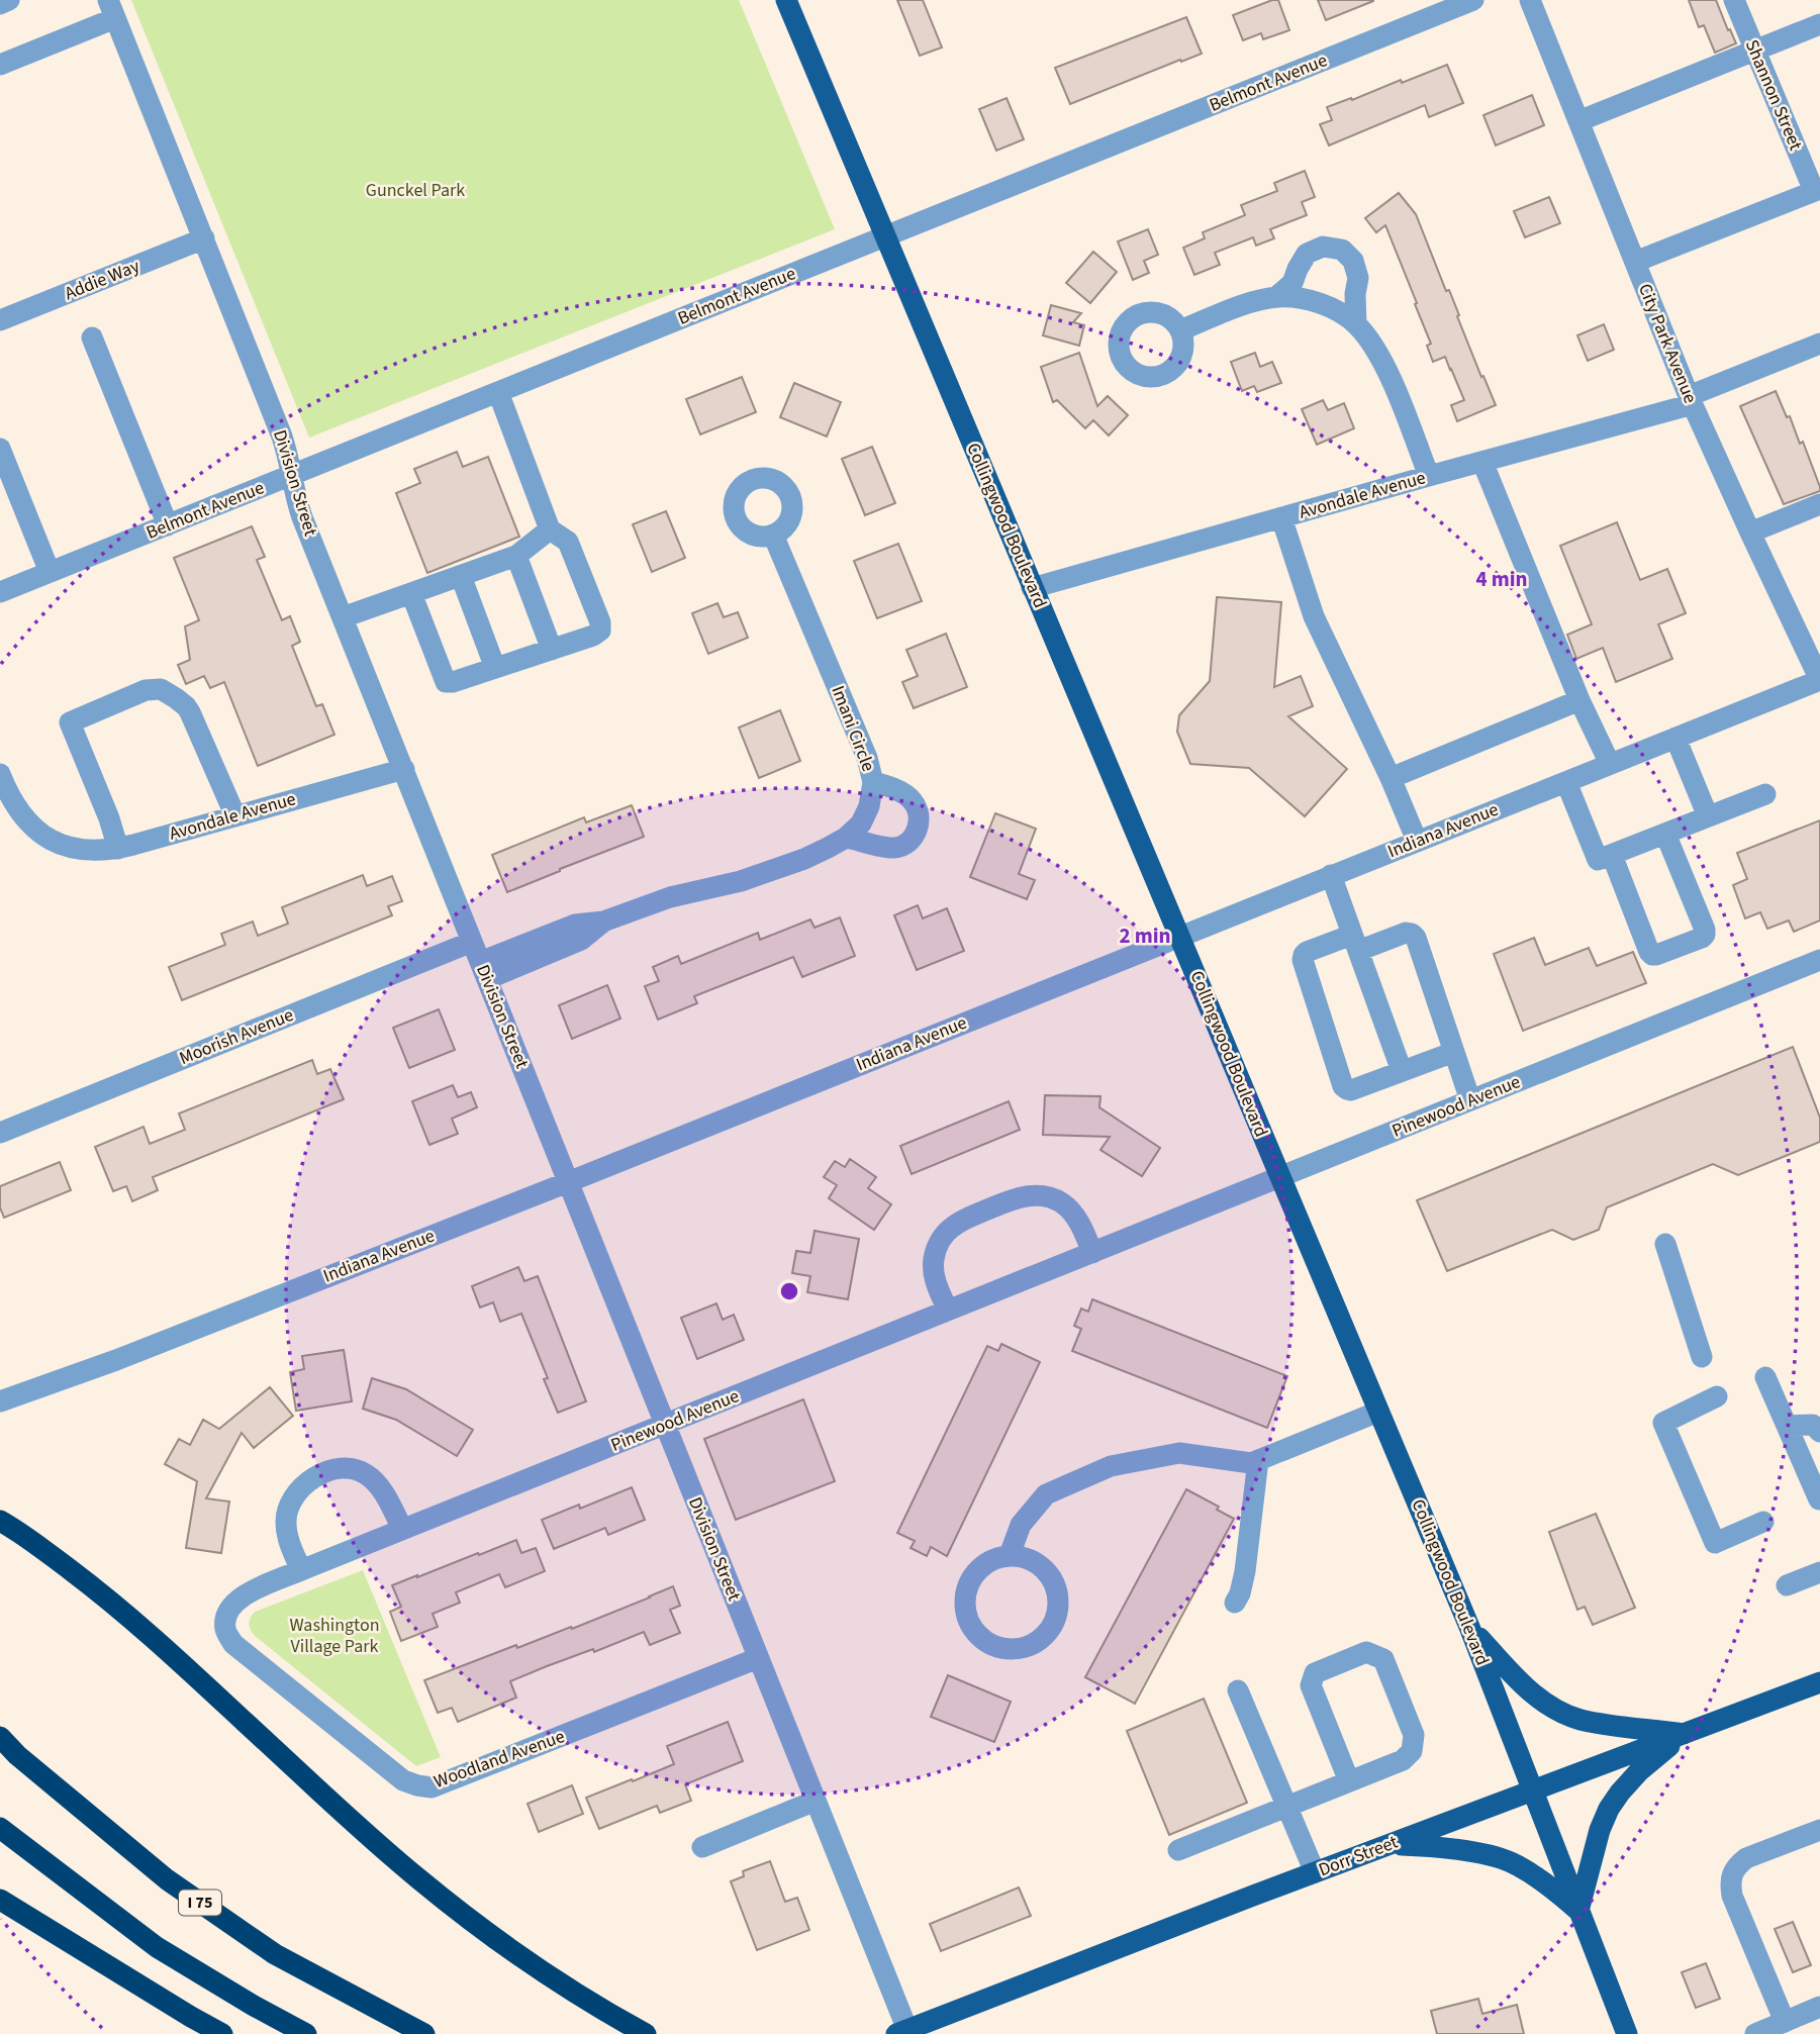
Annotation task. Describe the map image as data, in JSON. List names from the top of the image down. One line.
{"streets":{"highway":["I 75"],"main road":["Collingwood Boulevard","Dorr Street"],"street":["Belmont Avenue","Shannon Street","Addie Way","City Park Avenue","Division Street","Avondale Avenue","Imani Circle","Indiana Avenue","Moorish Avenue","Pinewood Avenue","Woodland Avenue"]},"crossings":[["Belmont Avenue","Division Street"],["Belmont Avenue","Collingwood Boulevard"],["Addie Way","Division Street"],["City Park Avenue","Avondale Avenue"],["City Park Avenue","Indiana Avenue"],["Division Street","Avondale Avenue"],["Division Street","Imani Circle"],["Division Street","Indiana Avenue"],["Division Street","Moorish Avenue"],["Division Street","Pinewood Avenue"],["Division Street","Woodland Avenue"],["Division Street","Dorr Street"],["Avondale Avenue","Collingwood Boulevard"],["Collingwood Boulevard","Indiana Avenue"],["Collingwood Boulevard","Pinewood Avenue"],["Collingwood Boulevard","Dorr Street"],["Imani Circle","Moorish Avenue"],["Pinewood Avenue","Woodland Avenue"]],"parks":["Gunckel Park","Washington Village Park"],"rings":["4 min","2 min"]}
